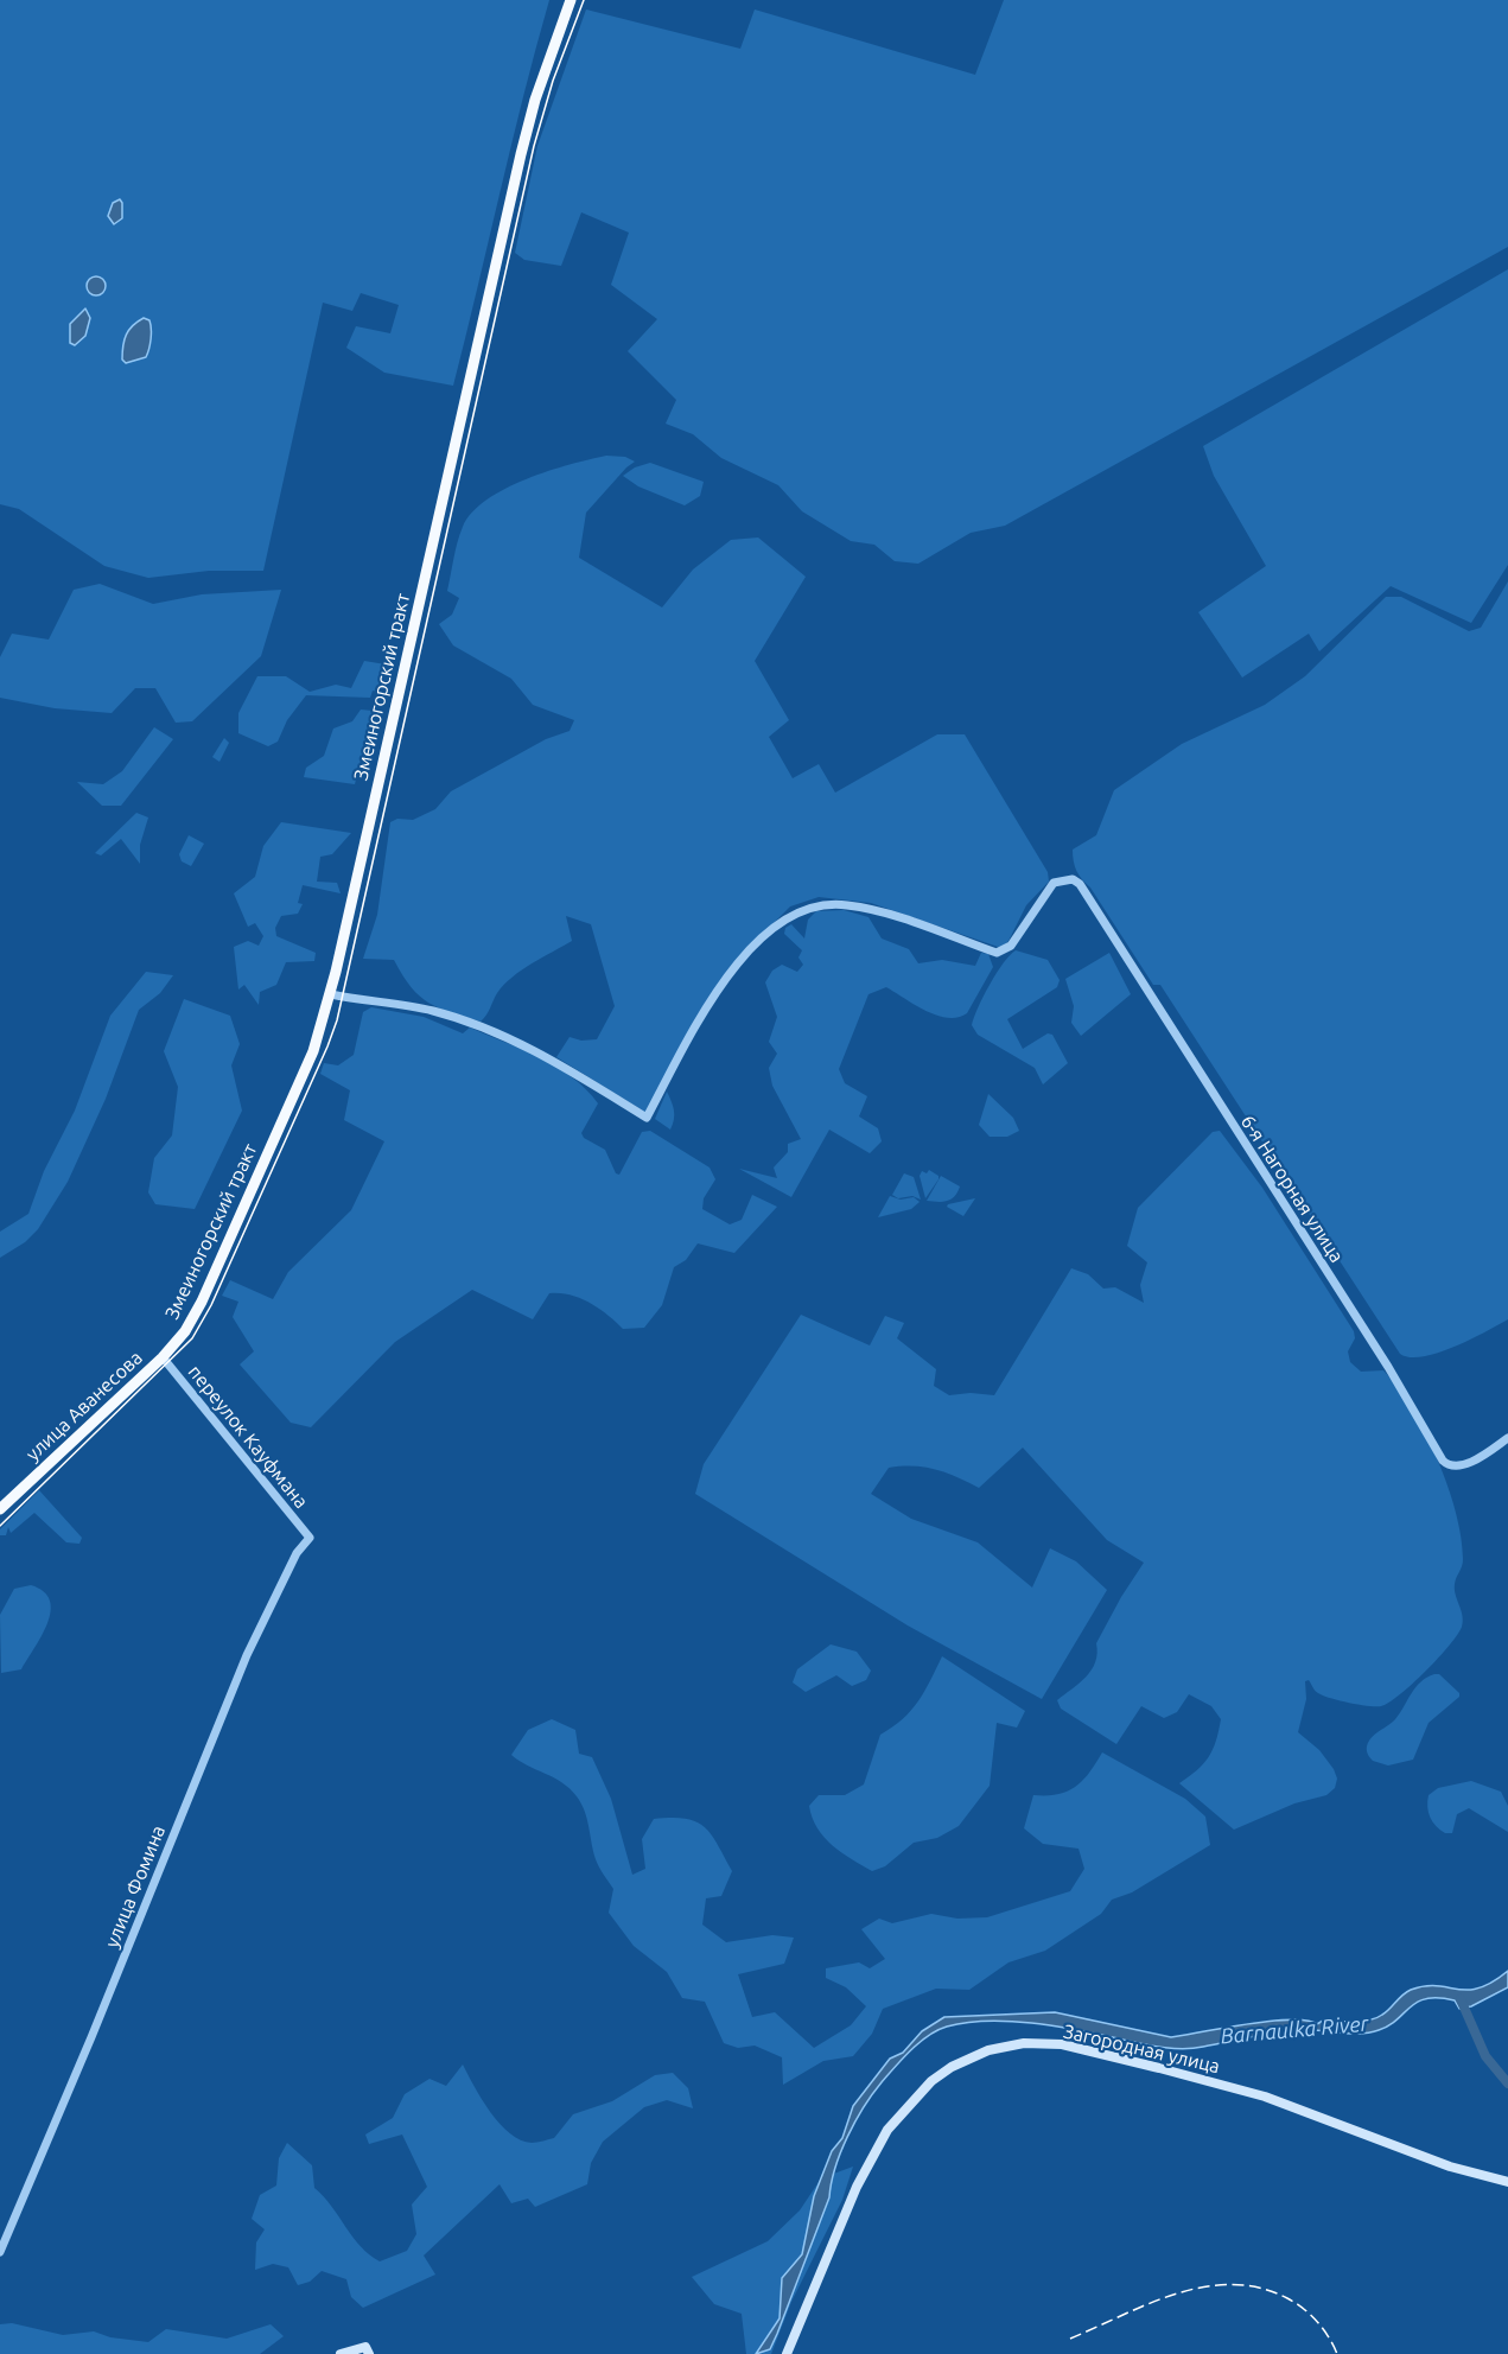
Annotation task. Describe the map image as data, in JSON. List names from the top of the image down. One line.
{"streets":{"highway":["Змеиногорский тракт","улица Аванесова"],"main road":["Загородная улица"],"street":["6-я Нагорная улица","переулок Кауфмана","улица Фомина"]},"crossings":[["Змеиногорский тракт","6-я Нагорная улица"],["Змеиногорский тракт","улица Аванесова"],["Змеиногорский тракт","переулок Кауфмана"],["улица Аванесова","переулок Кауфмана"],["переулок Кауфмана","улица Фомина"]],"water":["Barnaulka River"]}
